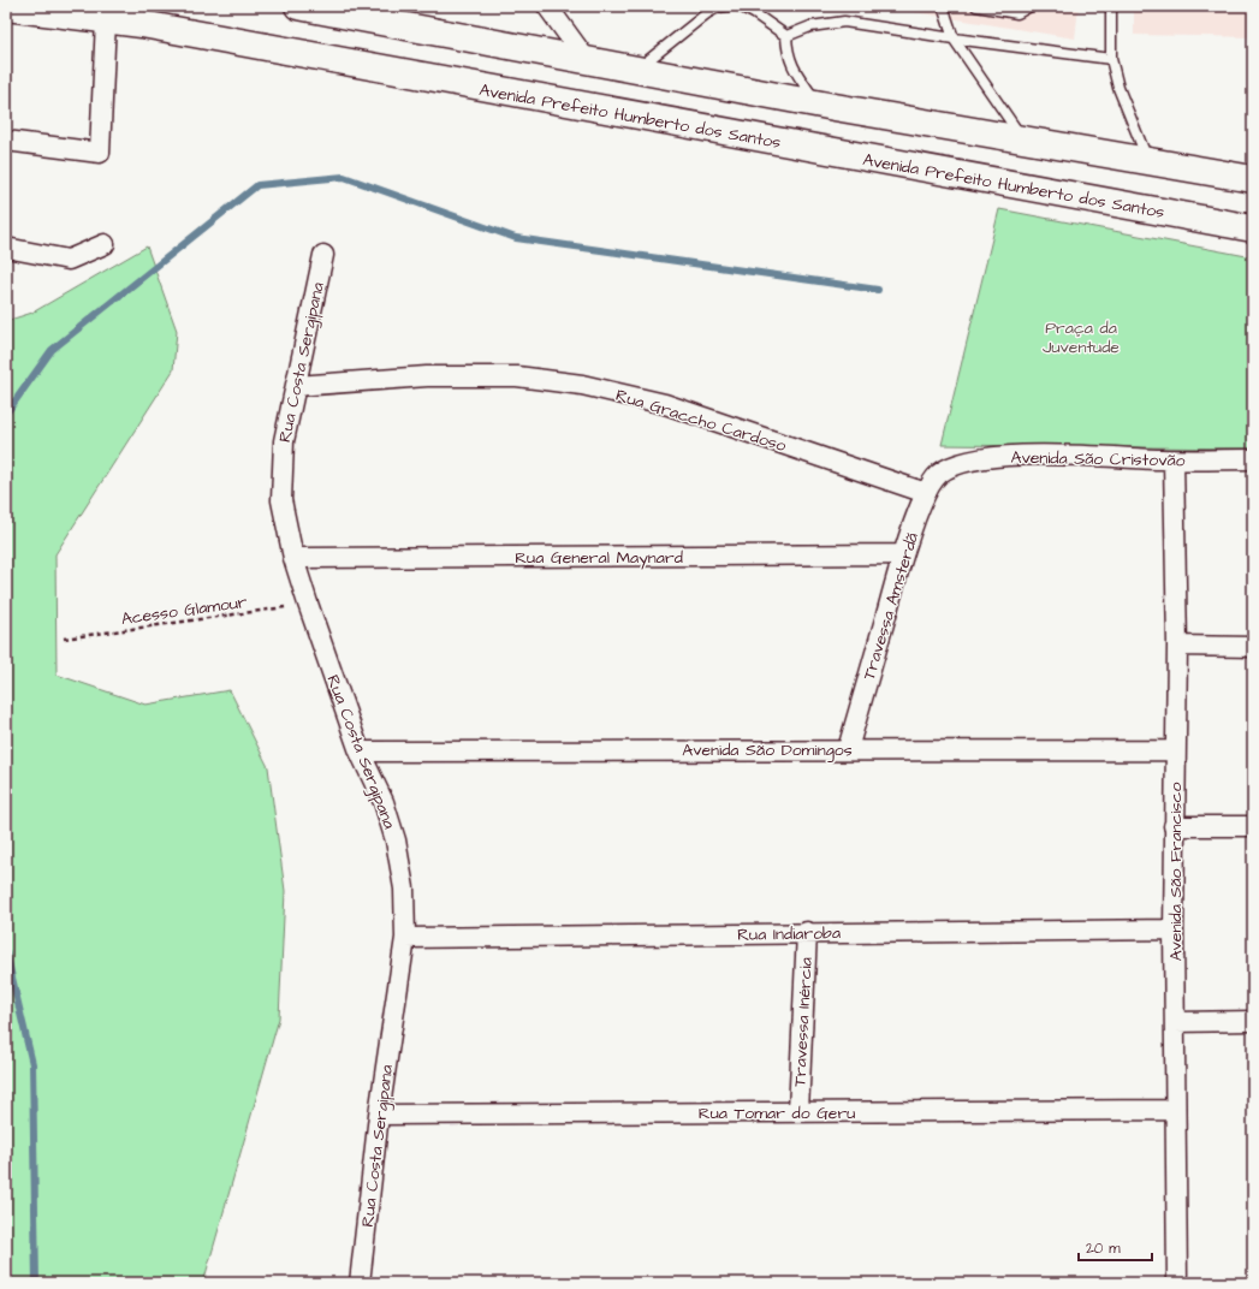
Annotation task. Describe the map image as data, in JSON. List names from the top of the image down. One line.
{"streets":{"street":["Avenida Prefeito Humberto dos Santos","Rua Costa Sergipana","Rua Graccho Cardoso","Avenida São Cristovão","Rua General Maynard","Travessa Amsterdã","Avenida São Domingos","Avenida São Francisco","Rua Indiaroba","Travessa Inércia","Rua Tomar do Geru"],"path":["Acesso Glamour"]},"crossings":[["Rua Costa Sergipana","Rua Graccho Cardoso"],["Rua Costa Sergipana","Rua General Maynard"],["Rua Costa Sergipana","Acesso Glamour"],["Rua Costa Sergipana","Avenida São Domingos"],["Rua Costa Sergipana","Rua Indiaroba"],["Rua Costa Sergipana","Rua Tomar do Geru"],["Rua Graccho Cardoso","Travessa Amsterdã"],["Avenida São Cristovão","Travessa Amsterdã"],["Avenida São Cristovão","Avenida São Francisco"],["Rua General Maynard","Travessa Amsterdã"],["Travessa Amsterdã","Avenida São Domingos"],["Avenida São Domingos","Avenida São Francisco"],["Avenida São Francisco","Rua Indiaroba"],["Avenida São Francisco","Rua Tomar do Geru"],["Rua Indiaroba","Travessa Inércia"],["Travessa Inércia","Rua Tomar do Geru"]],"parks":["Praça da Juventude"],"scale_bar":"20 m"}
